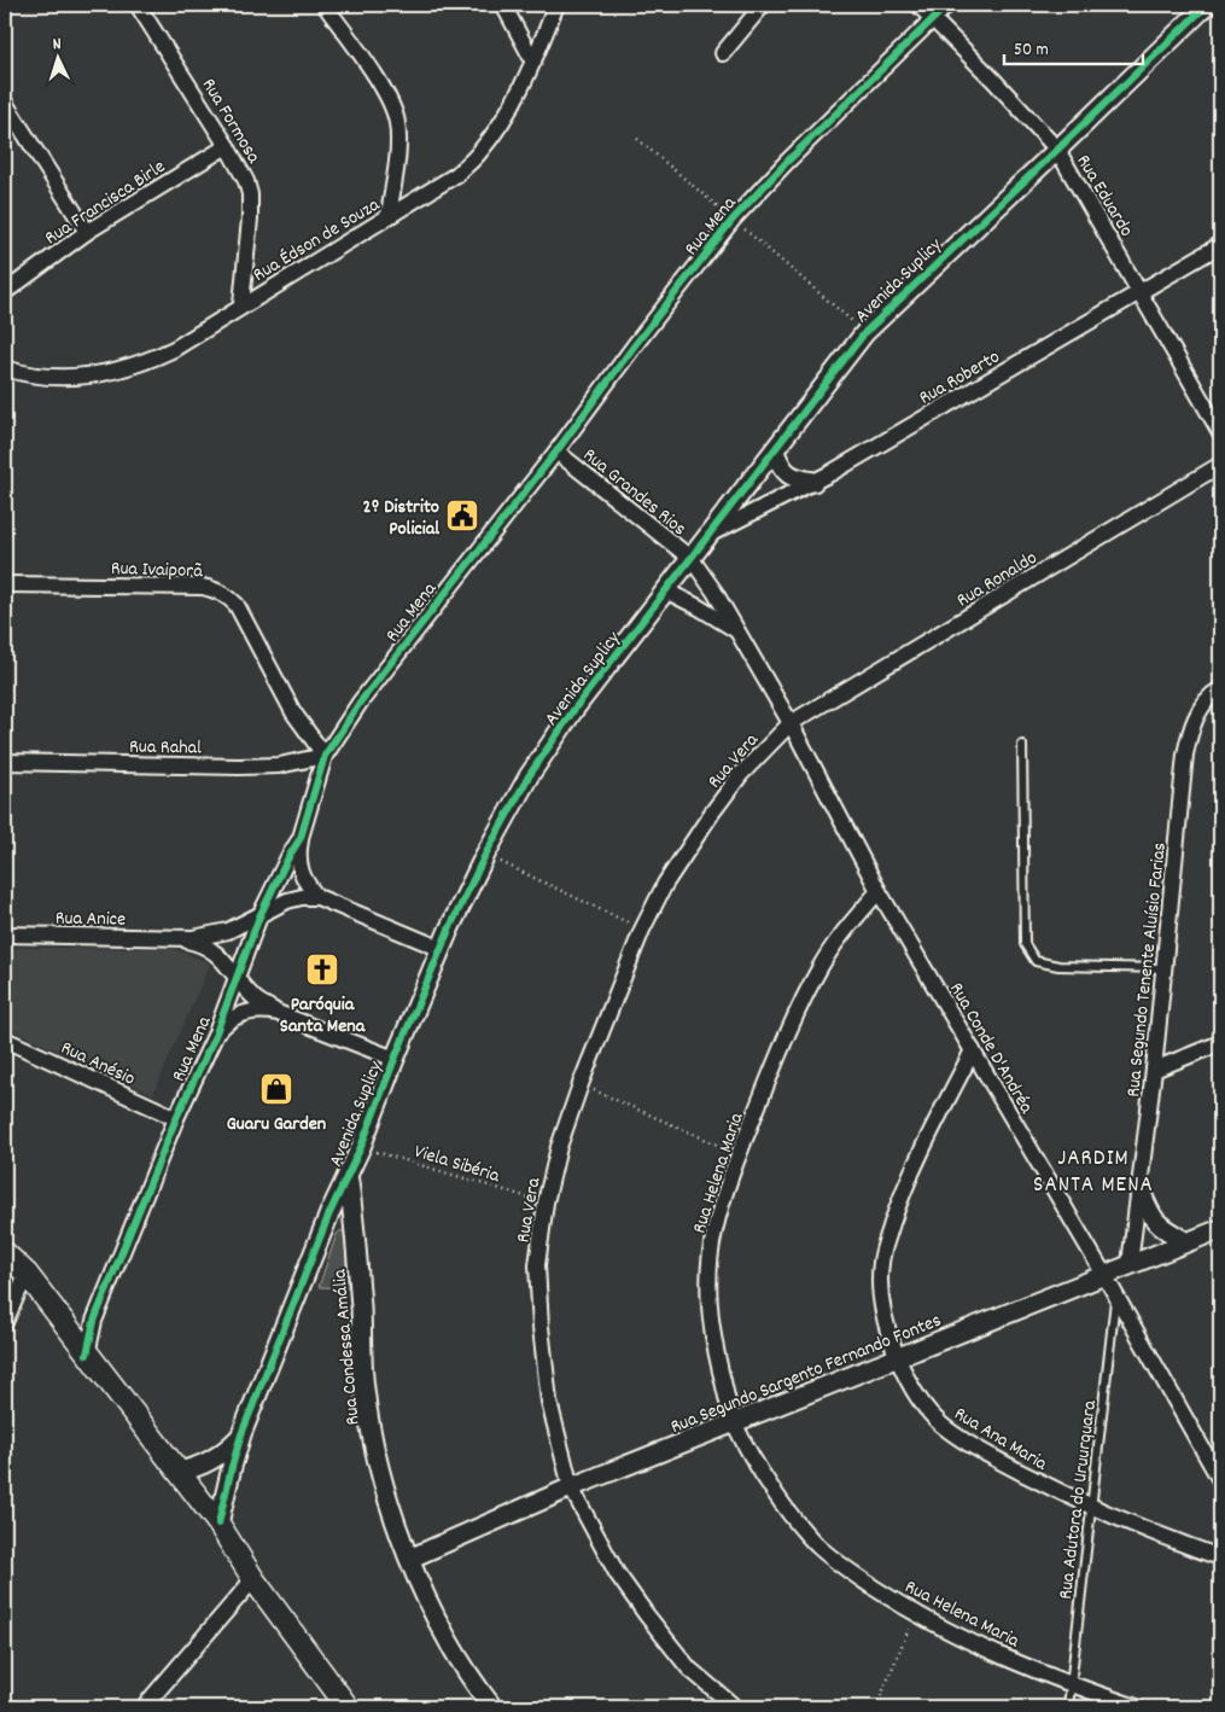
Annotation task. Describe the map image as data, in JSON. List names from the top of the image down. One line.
{"streets":{"street":["Rua Formosa","Rua Eduardo","Rua Francisca Birle","Rua Mena","Rua Édson de Souza","Avenida Suplicy","Rua Roberto","Rua Grandes Rios","Rua Ivaiporã","Rua Ronaldo","Rua Rahal","Rua Vera","Rua Anice","Rua Segundo Tenente Aluísio Farias","Rua Conde D'Andréa","Rua Anésio","Rua Helena Maria","Rua Condessa Amália","Rua Segundo Sargento Fernando Fontes","Rua Ana Maria"],"lane":["Rua Adutora do Uruurquara"],"path":["Viela Sibéria"]},"crossings":[["Rua Formosa","Rua Francisca Birle"],["Rua Formosa","Rua Édson de Souza"],["Rua Eduardo","Rua Mena"],["Rua Eduardo","Avenida Suplicy"],["Rua Eduardo","Rua Roberto"],["Rua Mena","Rua Grandes Rios"],["Rua Mena","Rua Ivaiporã"],["Rua Mena","Rua Rahal"],["Rua Mena","Rua Anice"],["Rua Mena","Rua Anésio"],["Avenida Suplicy","Rua Roberto"],["Avenida Suplicy","Rua Grandes Rios"],["Avenida Suplicy","Rua Conde D'Andréa"],["Avenida Suplicy","Viela Sibéria"],["Avenida Suplicy","Rua Condessa Amália"],["Rua Grandes Rios","Rua Conde D'Andréa"],["Rua Ivaiporã","Rua Rahal"],["Rua Ronaldo","Rua Vera"],["Rua Ronaldo","Rua Conde D'Andréa"],["Rua Vera","Rua Conde D'Andréa"],["Rua Vera","Viela Sibéria"],["Rua Vera","Rua Segundo Sargento Fernando Fontes"],["Rua Segundo Tenente Aluísio Farias","Rua Segundo Sargento Fernando Fontes"],["Rua Conde D'Andréa","Rua Helena Maria"],["Rua Conde D'Andréa","Rua Segundo Sargento Fernando Fontes"],["Rua Conde D'Andréa","Rua Ana Maria"],["Rua Conde D'Andréa","Rua Adutora do Uruurquara"],["Rua Helena Maria","Rua Segundo Sargento Fernando Fontes"],["Rua Helena Maria","Rua Adutora do Uruurquara"],["Rua Condessa Amália","Rua Segundo Sargento Fernando Fontes"],["Rua Segundo Sargento Fernando Fontes","Rua Ana Maria"],["Rua Ana Maria","Rua Adutora do Uruurquara"]],"districts":["JARDIM SANTA MENA"],"places":{"public building":["2º Distrito Policial"],"church":["Paróquia Santa Mena"],"shop":["Guaru Garden"]},"scale_bar":"50 m","north":"top"}
